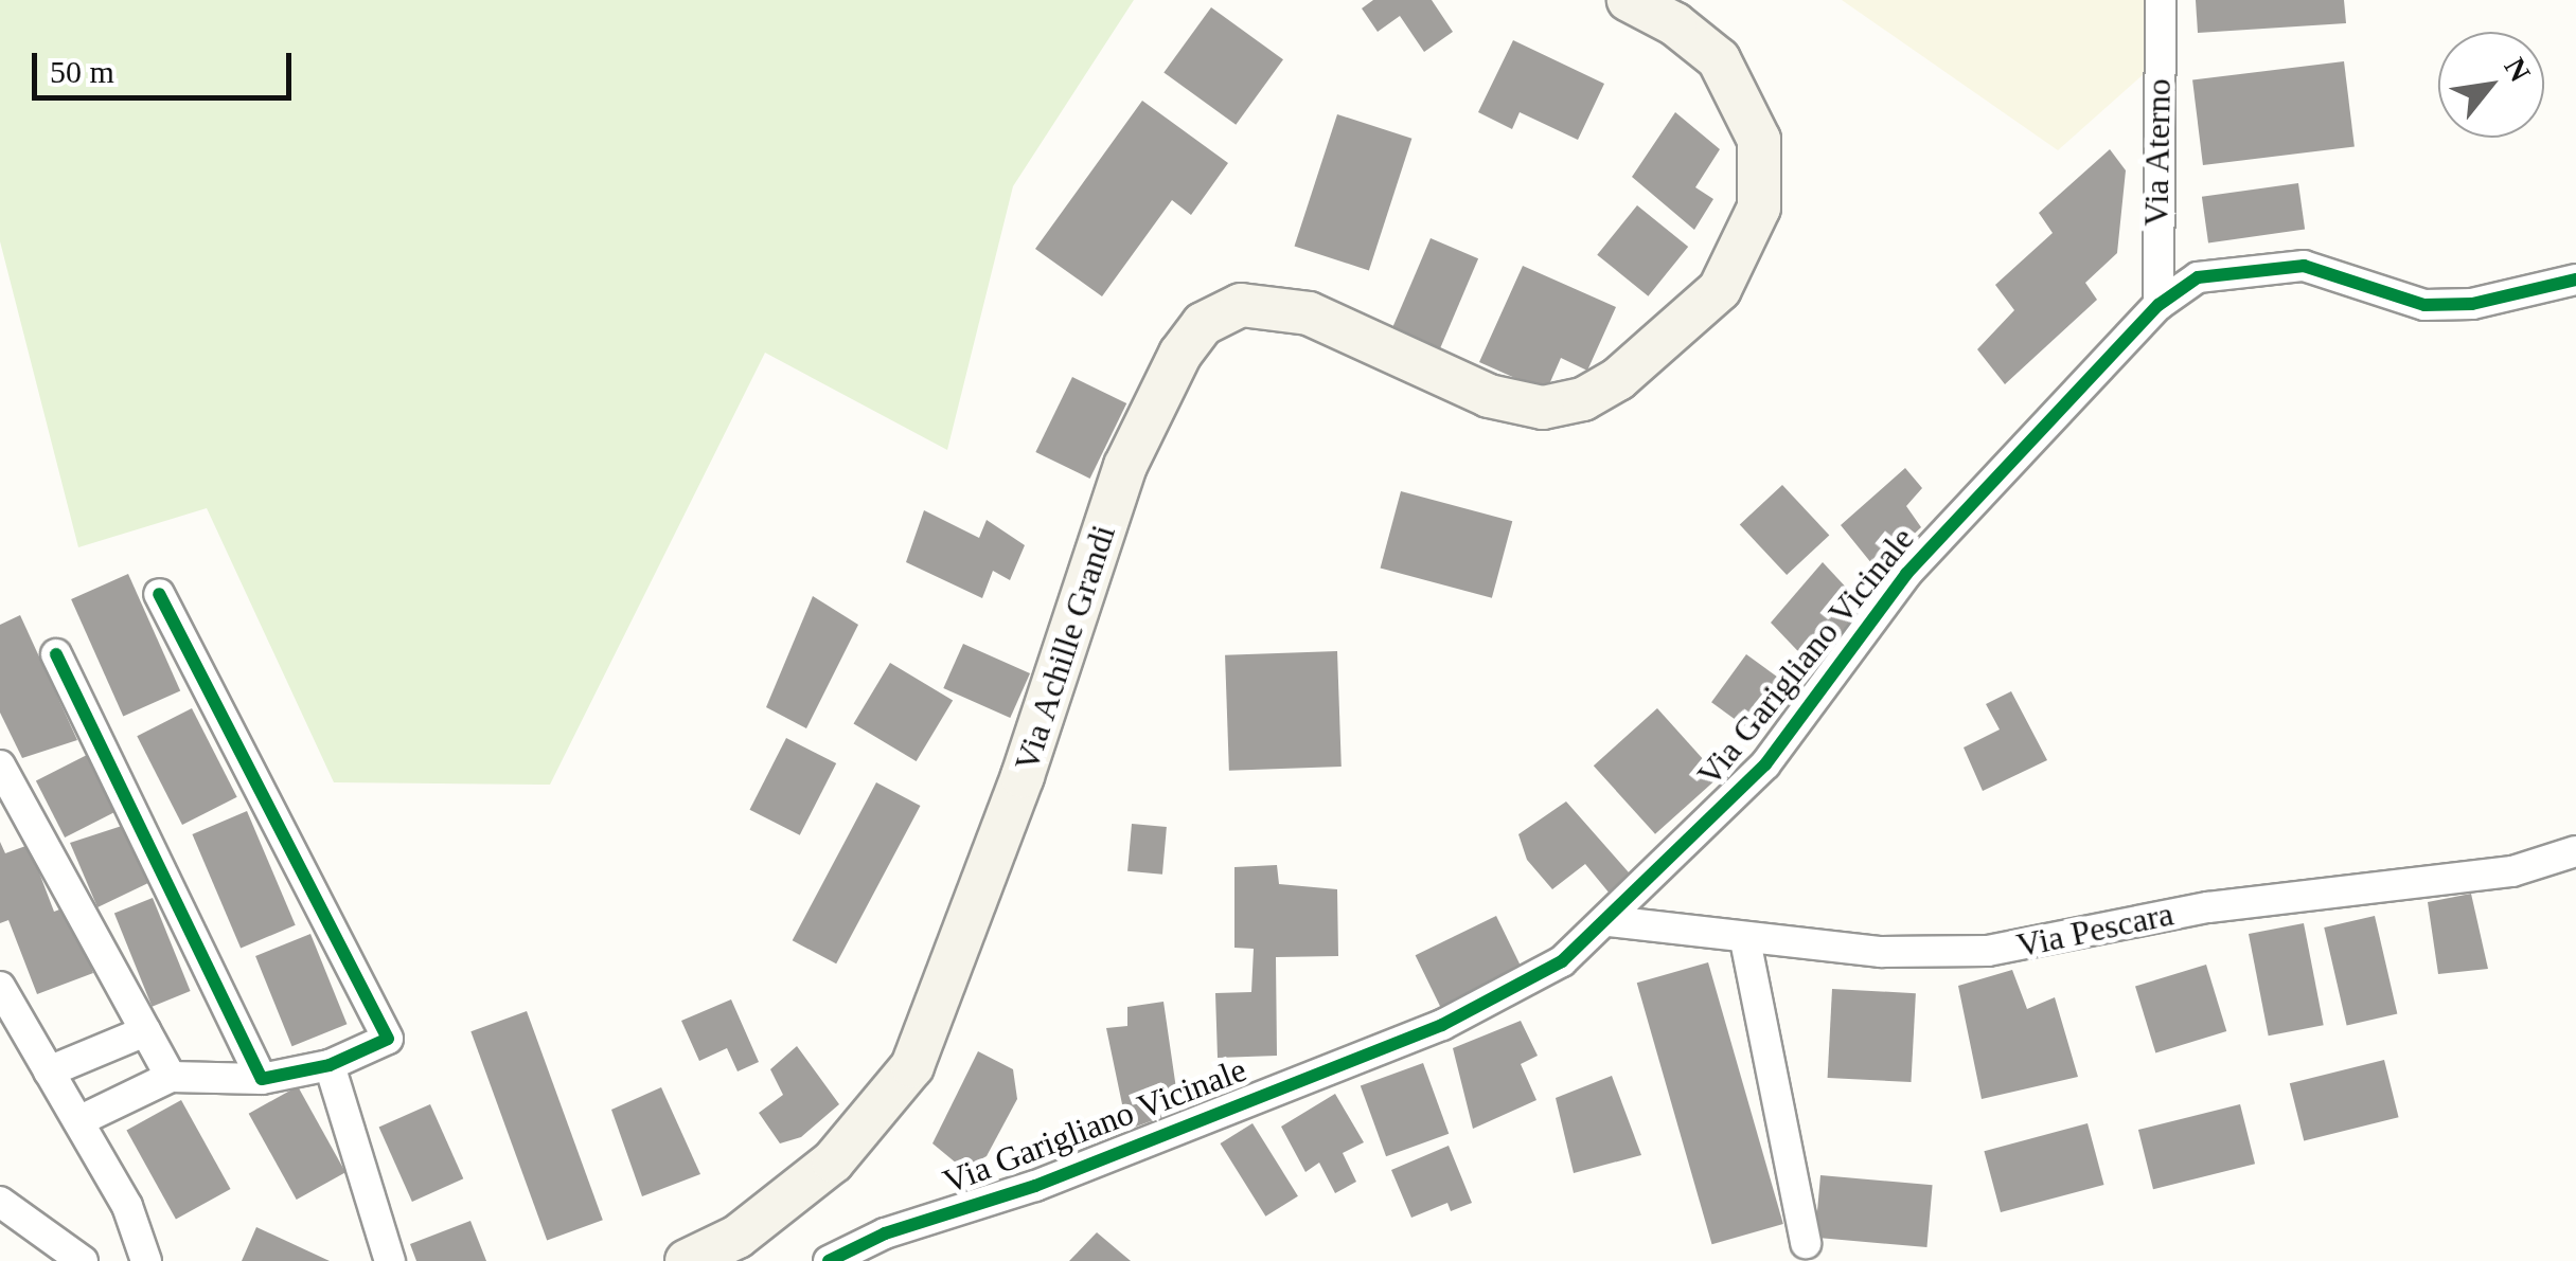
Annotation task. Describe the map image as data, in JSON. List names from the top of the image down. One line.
{"streets":{"main road":["Via Achille Grandi"],"street":["Via Aterno","Via Garigliano Vicinale","Via Pescara"]},"crossings":[["Via Aterno","Via Garigliano Vicinale"],["Via Garigliano Vicinale","Via Pescara"]],"scale_bar":"50 m","north":"top right"}
